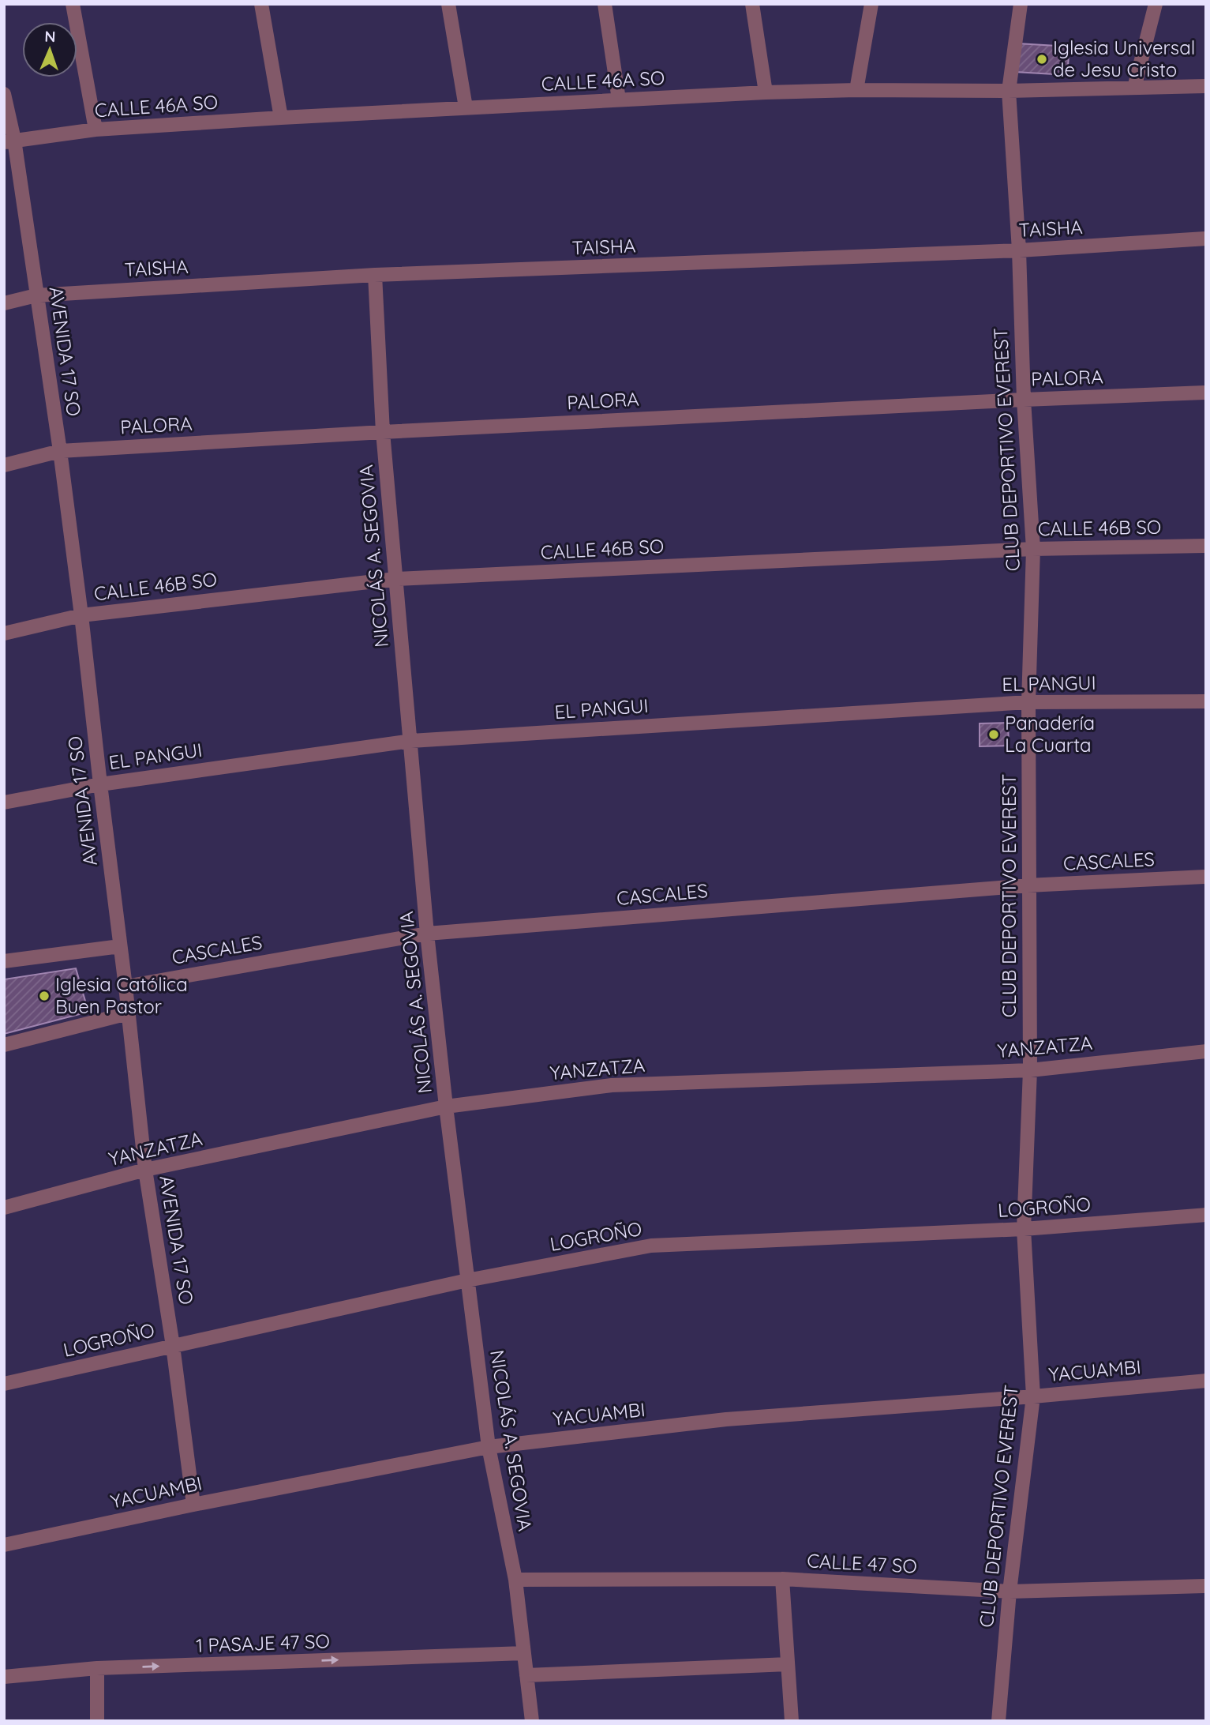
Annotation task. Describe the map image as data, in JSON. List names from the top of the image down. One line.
{"streets":{"street":["CALLE 46A SO","TAISHA","AVENIDA 17 SO","PALORA","CLUB DEPORTIVO EVEREST","CALLE 46B SO","NICOLÁS A. SEGOVIA","EL PANGUI","CASCALES","YANZATZA","LOGROÑO","YACUAMBI","CALLE 47 SO","1 PASAJE 47 SO"]},"crossings":[["CALLE 46A SO","AVENIDA 17 SO"],["CALLE 46A SO","CLUB DEPORTIVO EVEREST"],["TAISHA","AVENIDA 17 SO"],["TAISHA","CLUB DEPORTIVO EVEREST"],["TAISHA","NICOLÁS A. SEGOVIA"],["AVENIDA 17 SO","PALORA"],["AVENIDA 17 SO","CALLE 46B SO"],["AVENIDA 17 SO","EL PANGUI"],["AVENIDA 17 SO","CASCALES"],["AVENIDA 17 SO","YANZATZA"],["AVENIDA 17 SO","LOGROÑO"],["AVENIDA 17 SO","YACUAMBI"],["PALORA","CLUB DEPORTIVO EVEREST"],["PALORA","NICOLÁS A. SEGOVIA"],["CLUB DEPORTIVO EVEREST","CALLE 46B SO"],["CLUB DEPORTIVO EVEREST","EL PANGUI"],["CLUB DEPORTIVO EVEREST","CASCALES"],["CLUB DEPORTIVO EVEREST","YANZATZA"],["CLUB DEPORTIVO EVEREST","LOGROÑO"],["CLUB DEPORTIVO EVEREST","YACUAMBI"],["CLUB DEPORTIVO EVEREST","CALLE 47 SO"],["CALLE 46B SO","NICOLÁS A. SEGOVIA"],["NICOLÁS A. SEGOVIA","EL PANGUI"],["NICOLÁS A. SEGOVIA","CASCALES"],["NICOLÁS A. SEGOVIA","YANZATZA"],["NICOLÁS A. SEGOVIA","LOGROÑO"],["NICOLÁS A. SEGOVIA","YACUAMBI"],["NICOLÁS A. SEGOVIA","CALLE 47 SO"],["NICOLÁS A. SEGOVIA","1 PASAJE 47 SO"]],"one_way":["1 PASAJE 47 SO"],"places":["Iglesia Universal de Jesu Cristo","Panadería La Cuarta","Iglesia Católica Buen Pastor"],"north":"top"}
